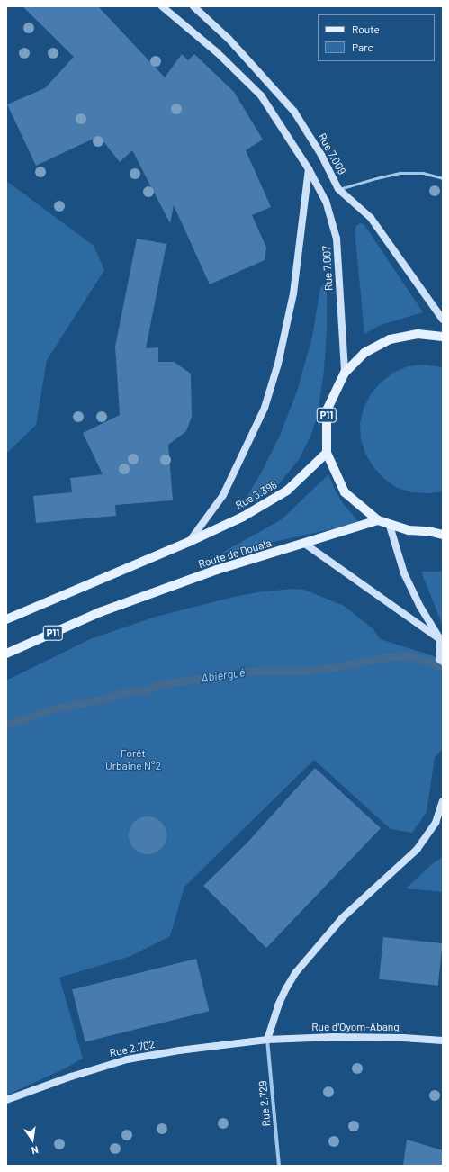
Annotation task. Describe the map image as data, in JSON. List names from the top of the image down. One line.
{"streets":{"main road":["Rue 7.009","Rue 7.007","P11","Rue 3.398","Route de Douala","Rue d'Oyom-Abang","Rue 2.702"],"street":["Rue 2.729"]},"crossings":[["Rue 7.007","P11"],["P11","Rue 3.398"],["P11","Route de Douala"],["Rue d'Oyom-Abang","Rue 2.702"],["Rue d'Oyom-Abang","Rue 2.729"],["Rue 2.702","Rue 2.729"]],"water":["Abiergué"],"parks":["Forêt Urbaine N°2"],"legend":["Route","Parc"],"north":"bottom"}
